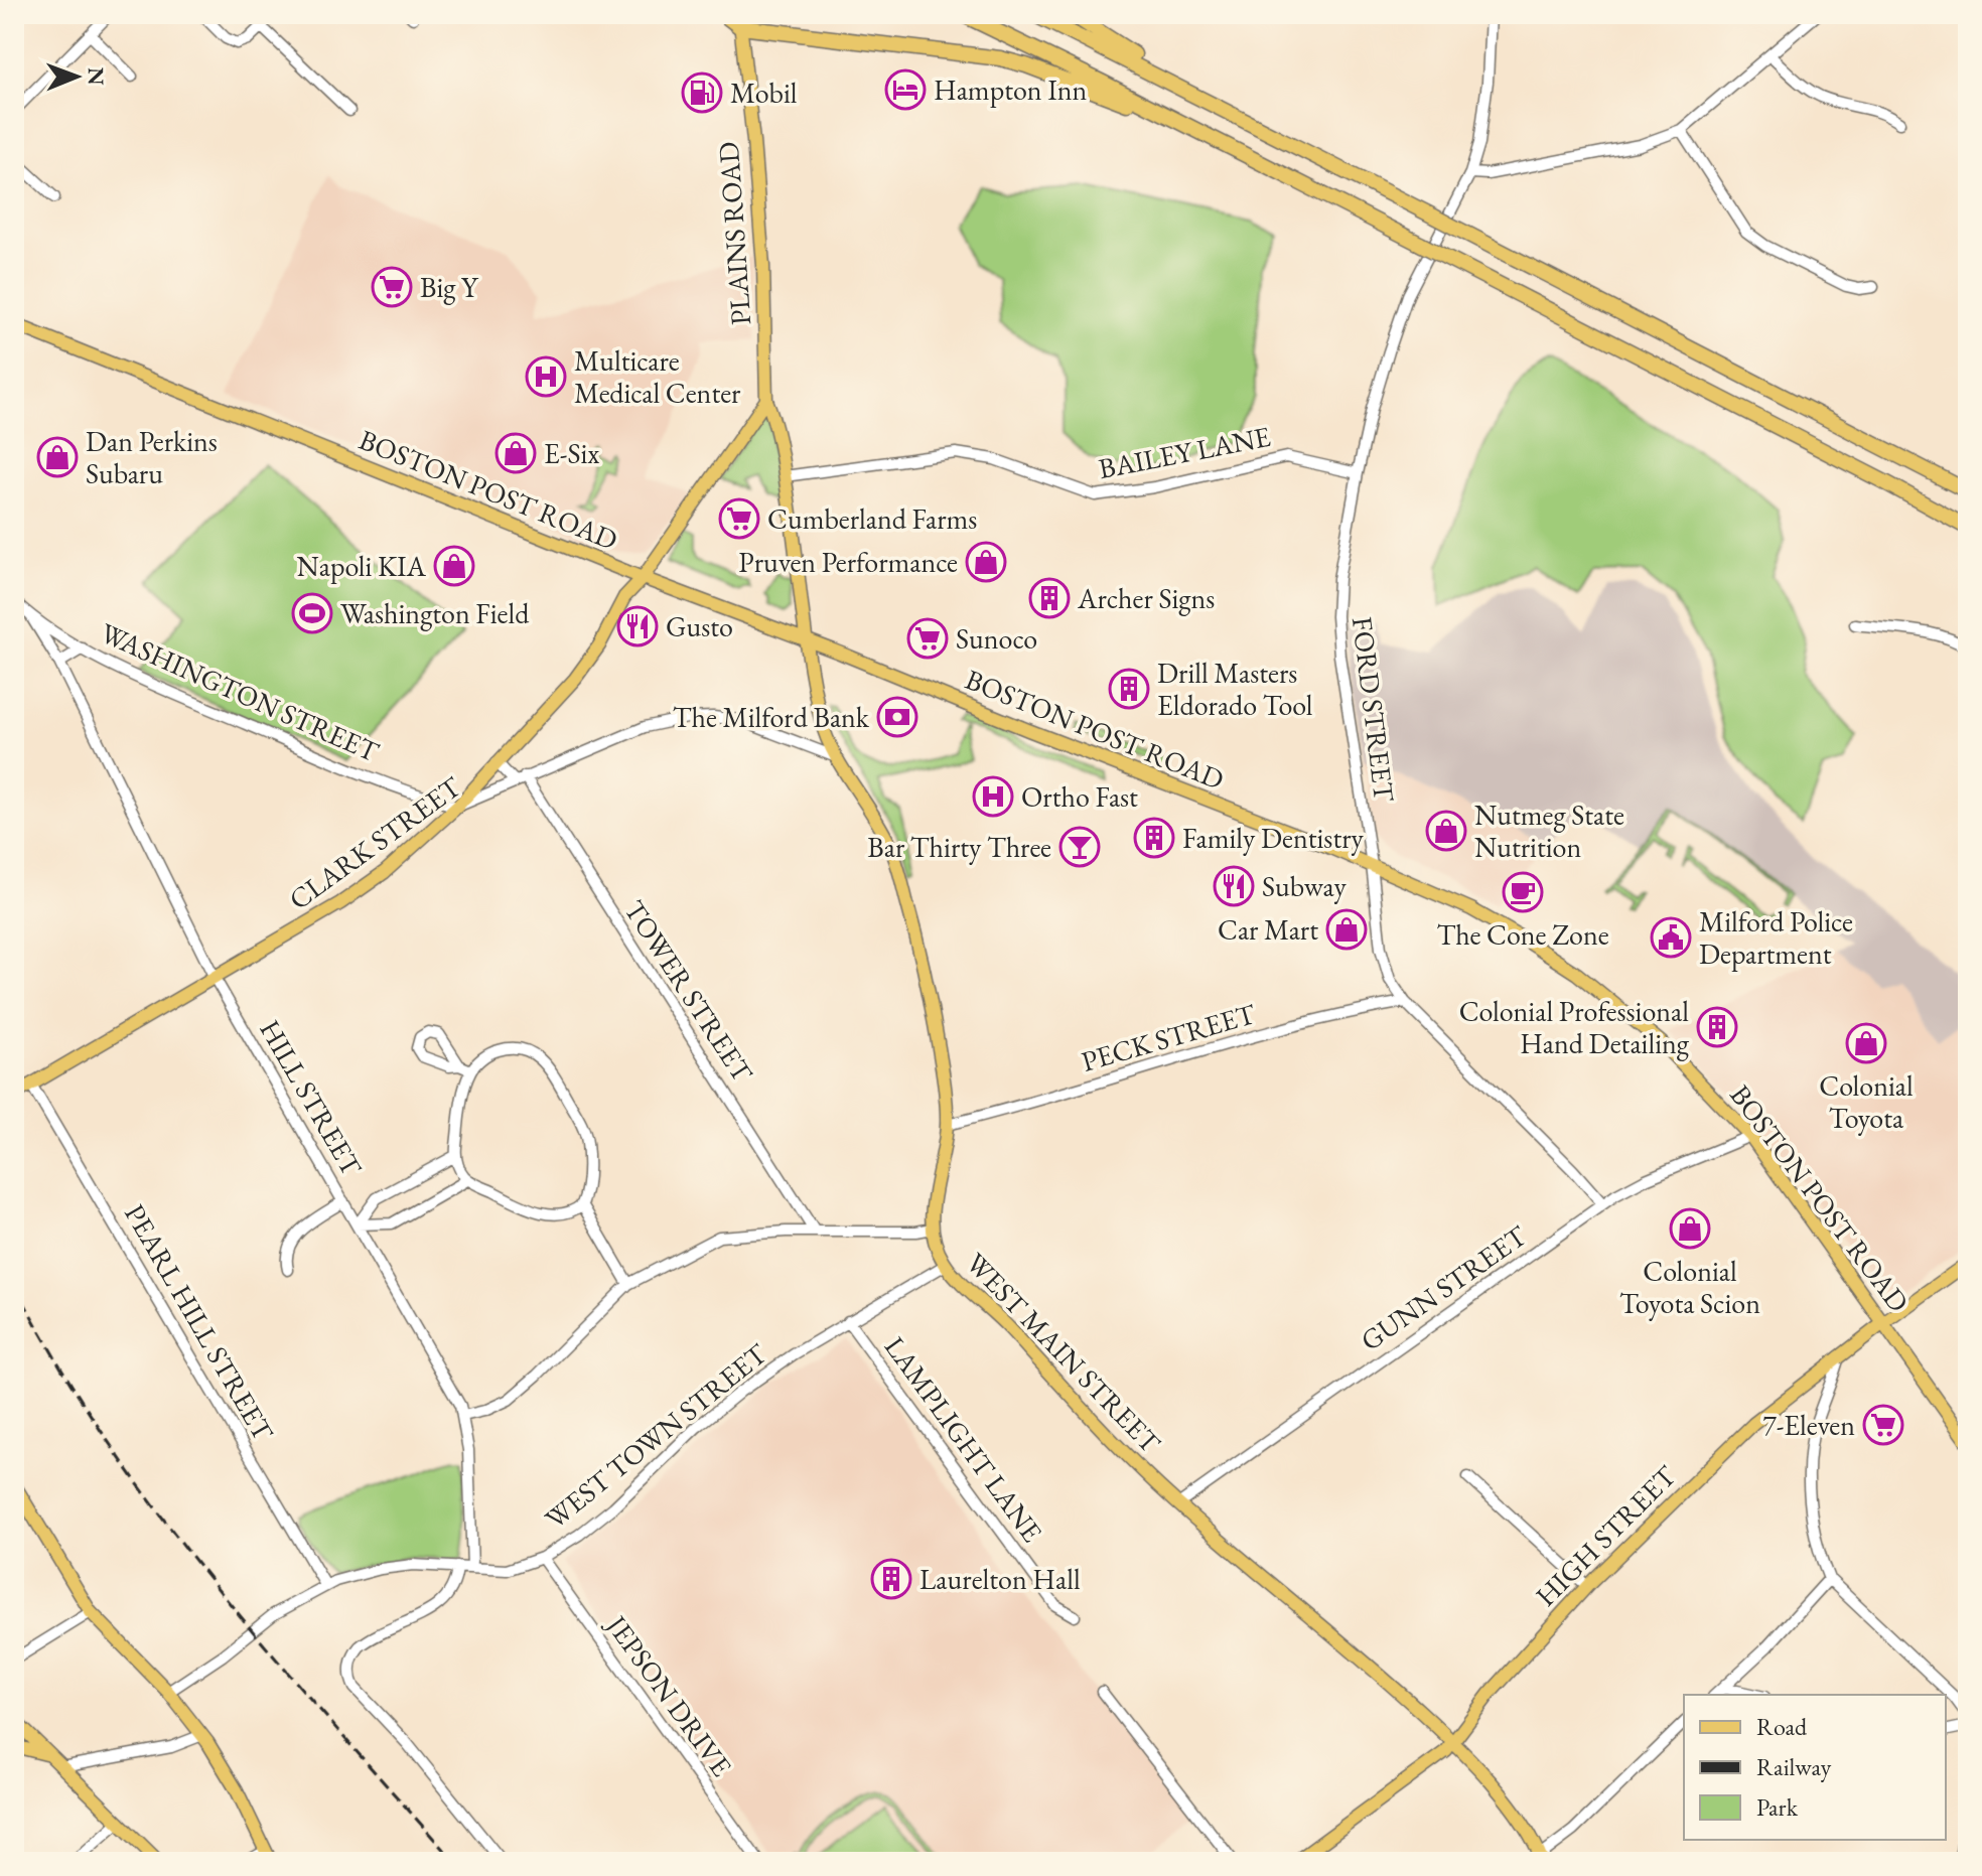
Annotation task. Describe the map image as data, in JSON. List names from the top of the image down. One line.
{"streets":{"main road":["PLAINS ROAD","BOSTON POST ROAD","CLARK STREET","WEST MAIN STREET","HIGH STREET"],"street":["BAILEY LANE","WASHINGTON STREET","FORD STREET","TOWER STREET","PECK STREET","HILL STREET","GUNN STREET","PEARL HILL STREET","WEST TOWN STREET","LAMPLIGHT LANE","JEPSON DRIVE"]},"crossings":[["PLAINS ROAD","BAILEY LANE"],["PLAINS ROAD","BOSTON POST ROAD"],["PLAINS ROAD","WEST MAIN STREET"],["BAILEY LANE","FORD STREET"],["BOSTON POST ROAD","FORD STREET"],["BOSTON POST ROAD","GUNN STREET"],["BOSTON POST ROAD","WEST MAIN STREET"],["BOSTON POST ROAD","HIGH STREET"],["WASHINGTON STREET","CLARK STREET"],["WASHINGTON STREET","HILL STREET"],["FORD STREET","PECK STREET"],["FORD STREET","GUNN STREET"],["CLARK STREET","TOWER STREET"],["CLARK STREET","HILL STREET"],["CLARK STREET","PEARL HILL STREET"],["CLARK STREET","WEST MAIN STREET"],["PECK STREET","WEST MAIN STREET"],["HILL STREET","WEST TOWN STREET"],["GUNN STREET","WEST MAIN STREET"],["PEARL HILL STREET","WEST TOWN STREET"],["WEST MAIN STREET","WEST TOWN STREET"],["WEST MAIN STREET","HIGH STREET"],["WEST TOWN STREET","LAMPLIGHT LANE"],["WEST TOWN STREET","JEPSON DRIVE"]],"places":{"hotel":["Hampton Inn"],"fuel station":["Mobil"],"supermarket":["Big Y","Cumberland Farms","Sunoco","7-Eleven"],"hospital":["Multicare Medical Center","Ortho Fast"],"shop":["E-Six","Dan Perkins Subaru","Pruven Performance","Napoli KIA","Nutmeg State Nutrition","Car Mart","Colonial Toyota","Colonial Toyota Scion"],"building":["Archer Signs","Drill Masters Eldorado Tool","Family Dentistry","Colonial Professional Hand Detailing","Laurelton Hall"],"sports":["Washington Field"],"restaurant":["Gusto","Subway"],"bank":["The Milford Bank"],"bar":["Bar Thirty Three"],"cafe":["The Cone Zone"],"public building":["Milford Police Department"]},"legend":["Road","Railway","Park"],"north":"right"}
